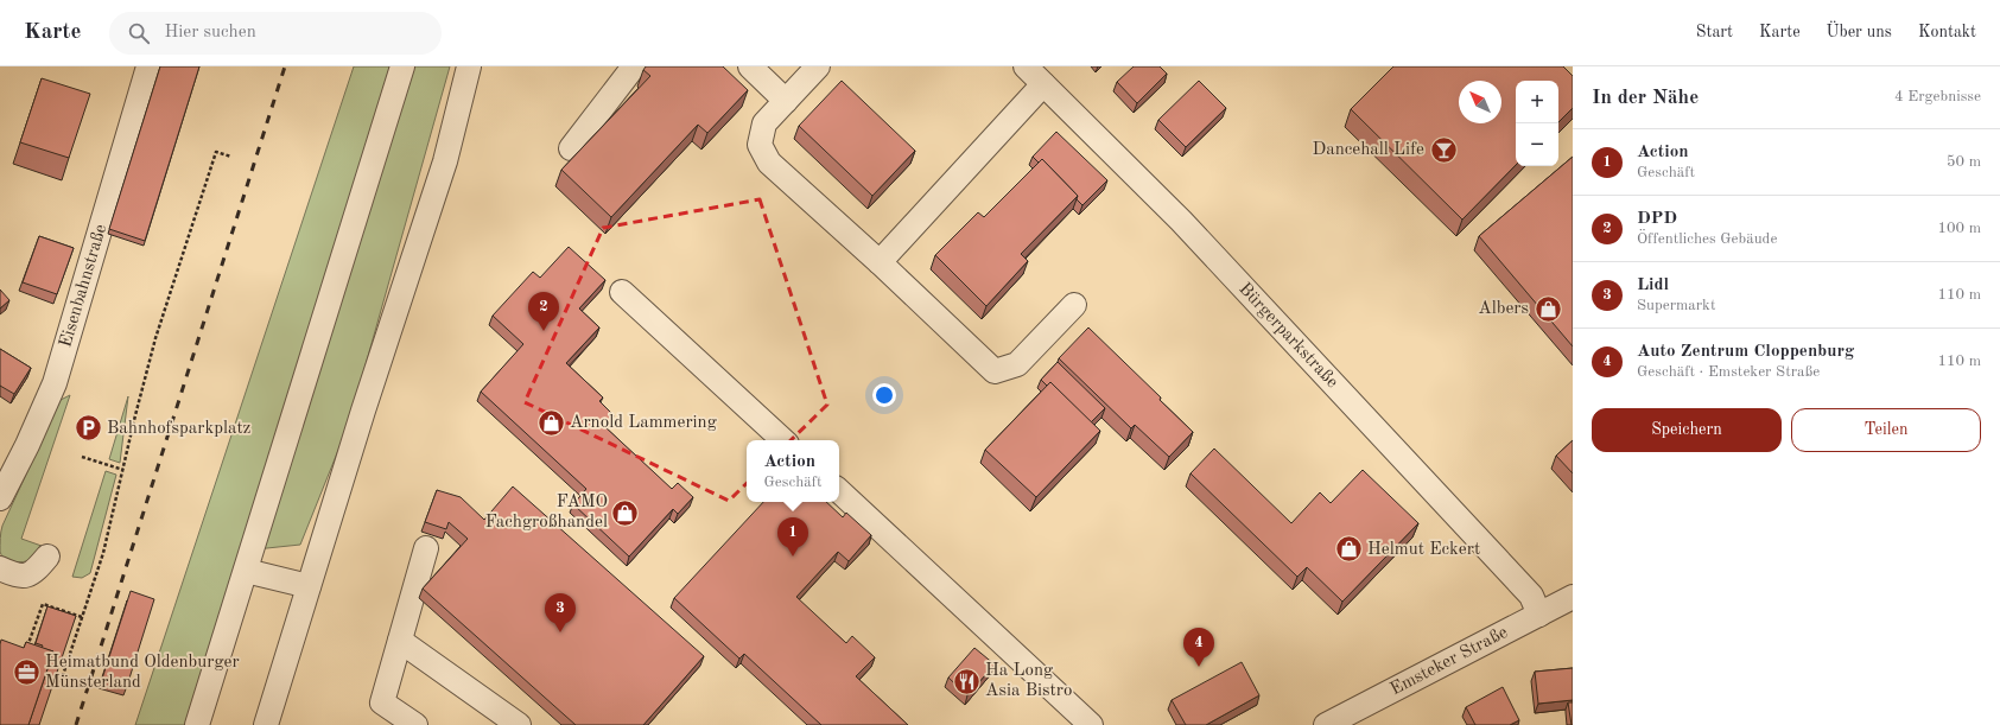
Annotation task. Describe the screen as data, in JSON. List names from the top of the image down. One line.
{"streets":{"street":["Eisenbahnstraße","Bürgerparkstraße","Emsteker Straße"]},"crossings":[["Bürgerparkstraße","Emsteker Straße"]],"places":{"bar":["Dancehall Life"],"shop":["Albers","Arnold Lammering","FAMO Fachgroßhandel","Helmut Eckert"],"parking":["Bahnhofsparkplatz"],"office":["Heimatbund Oldenburger Münsterland"],"restaurant":["Ha Long Asia Bistro"]},"north":"top left","page":{"header":"Karte","search":"Hier suchen","nav":["Start","Karte","Über uns","Kontakt"],"heading":["In der Nähe","4 Ergebnisse"],"map_buttons":["+","−"],"list":[{"mark":"1","name":"Action","note":"Geschäft","value":"50 m"},{"mark":"2","name":"DPD","note":"Öffentliches Gebäude","value":"100 m"},{"mark":"3","name":"Lidl","note":"Supermarkt","value":"110 m"},{"mark":"4","name":"Auto Zentrum Cloppenburg","note":"Geschäft · Emsteker Straße","value":"110 m"}],"pins":["2","1","3","4"],"buttons":["Speichern","Teilen"],"popup":["Action","Geschäft"]}}
